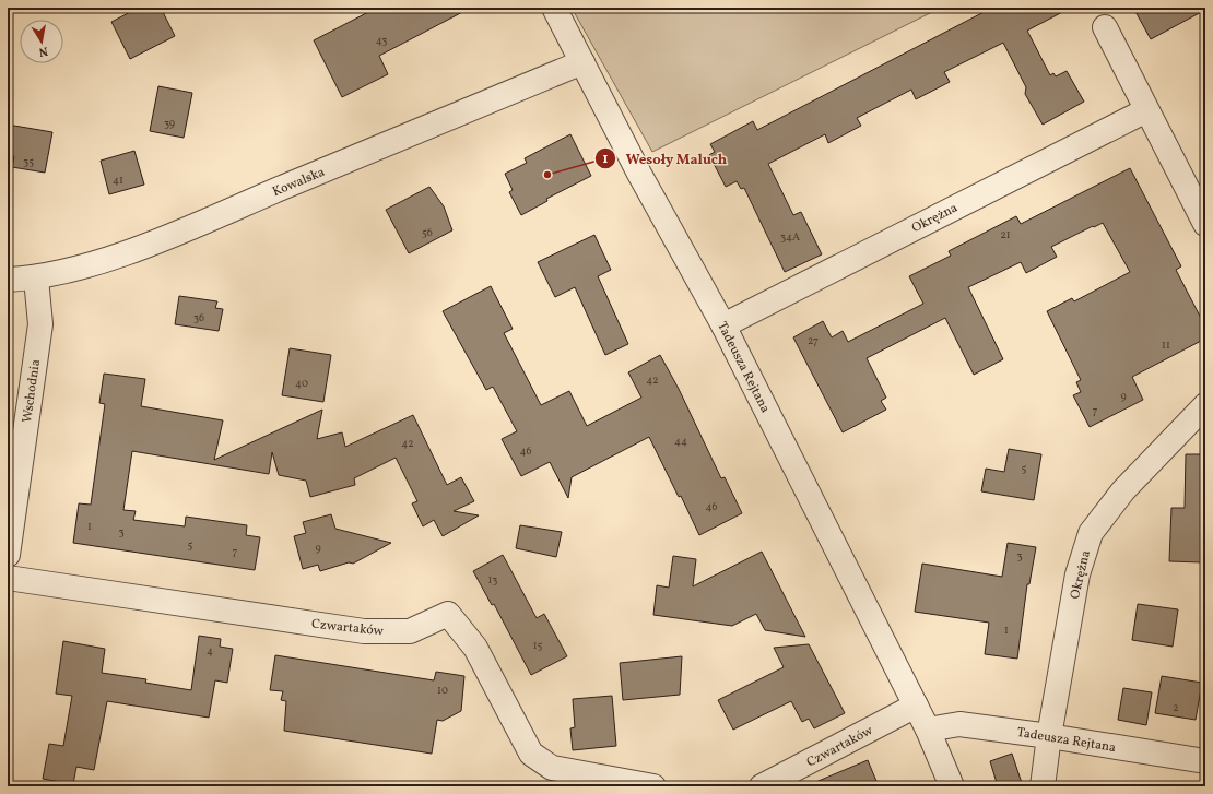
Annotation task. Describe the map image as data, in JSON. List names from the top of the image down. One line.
{"streets":{"street":["Kowalska","Okrężna","Tadeusza Rejtana","Wschodnia","Czwartaków"]},"crossings":[["Kowalska","Tadeusza Rejtana"],["Kowalska","Wschodnia"],["Okrężna","Tadeusza Rejtana"],["Tadeusza Rejtana","Czwartaków"]],"places":["Wesoły Maluch"],"house_numbers":["43","39","35","41","56","21","34A","36","27","11","42","40","9","7","44","42","46","5","46","1","3","5","9","7","3","13","1","15","4","10","2"],"north":"bottom"}
